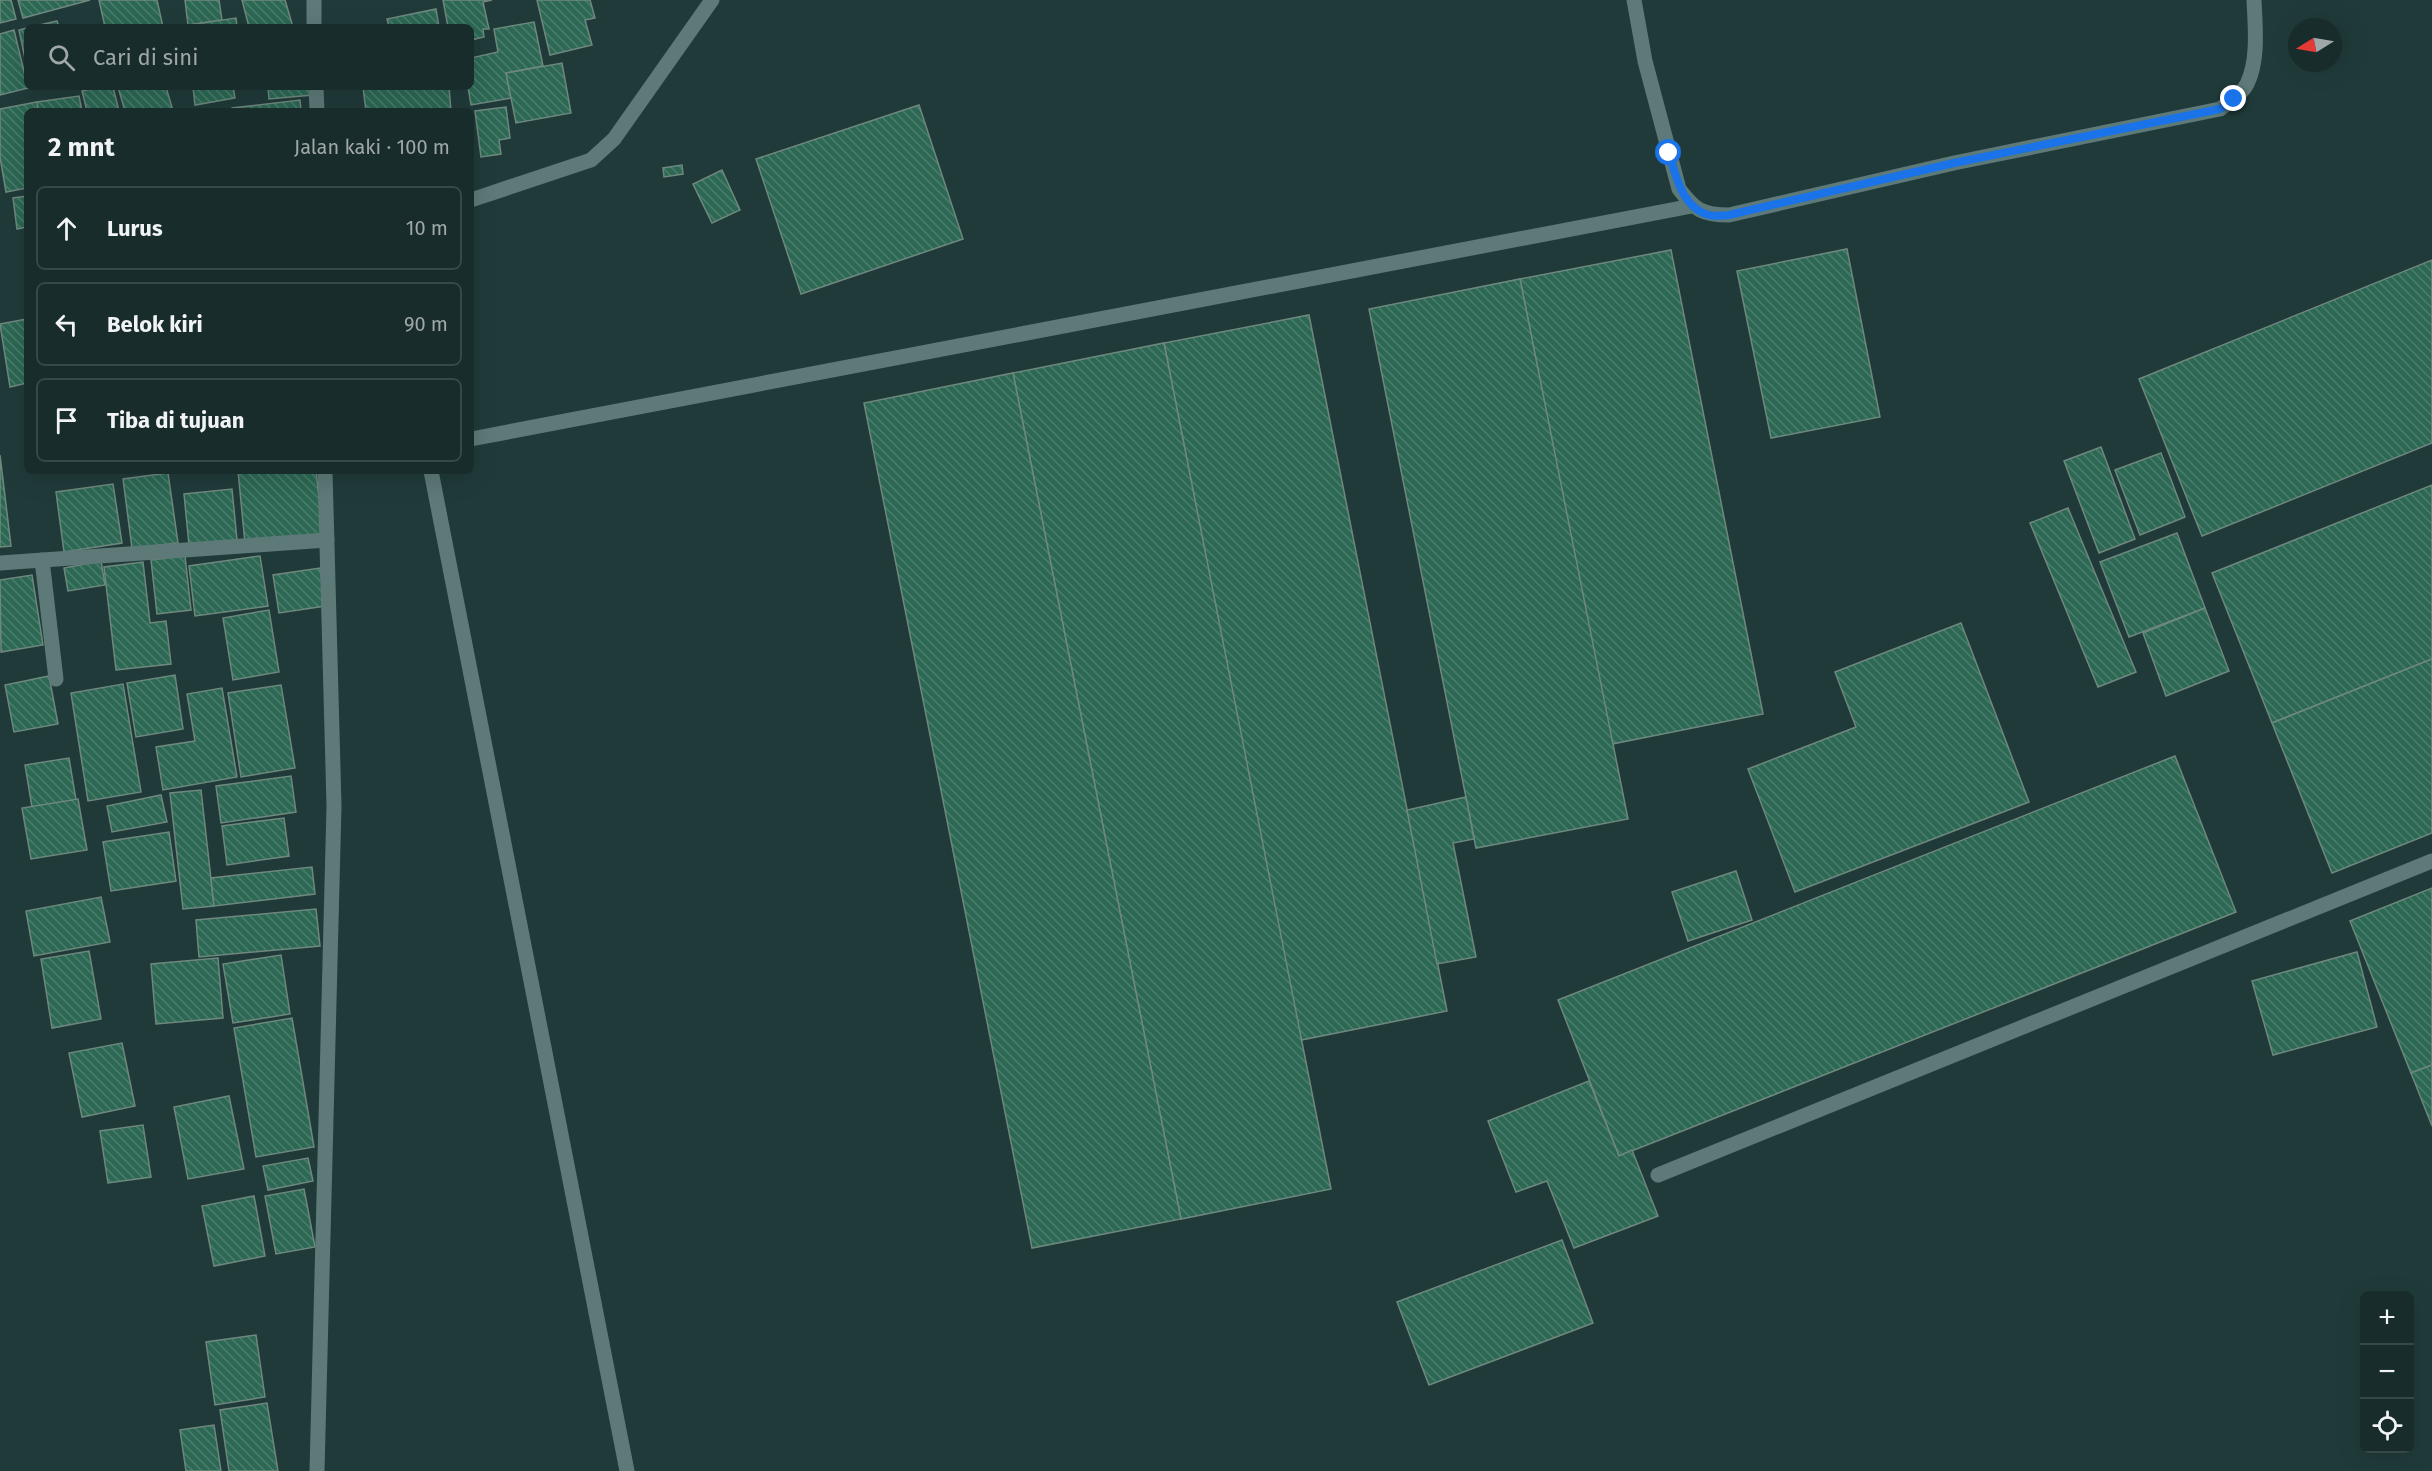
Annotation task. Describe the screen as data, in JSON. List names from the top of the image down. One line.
{"north":"left","page":{"search":"Cari di sini","heading":["2 mnt","Jalan kaki · 100 m"],"list":[["Lurus","10 m"],["Belok kiri","90 m"],"Tiba di tujuan"],"map_buttons":["+","−"]}}
